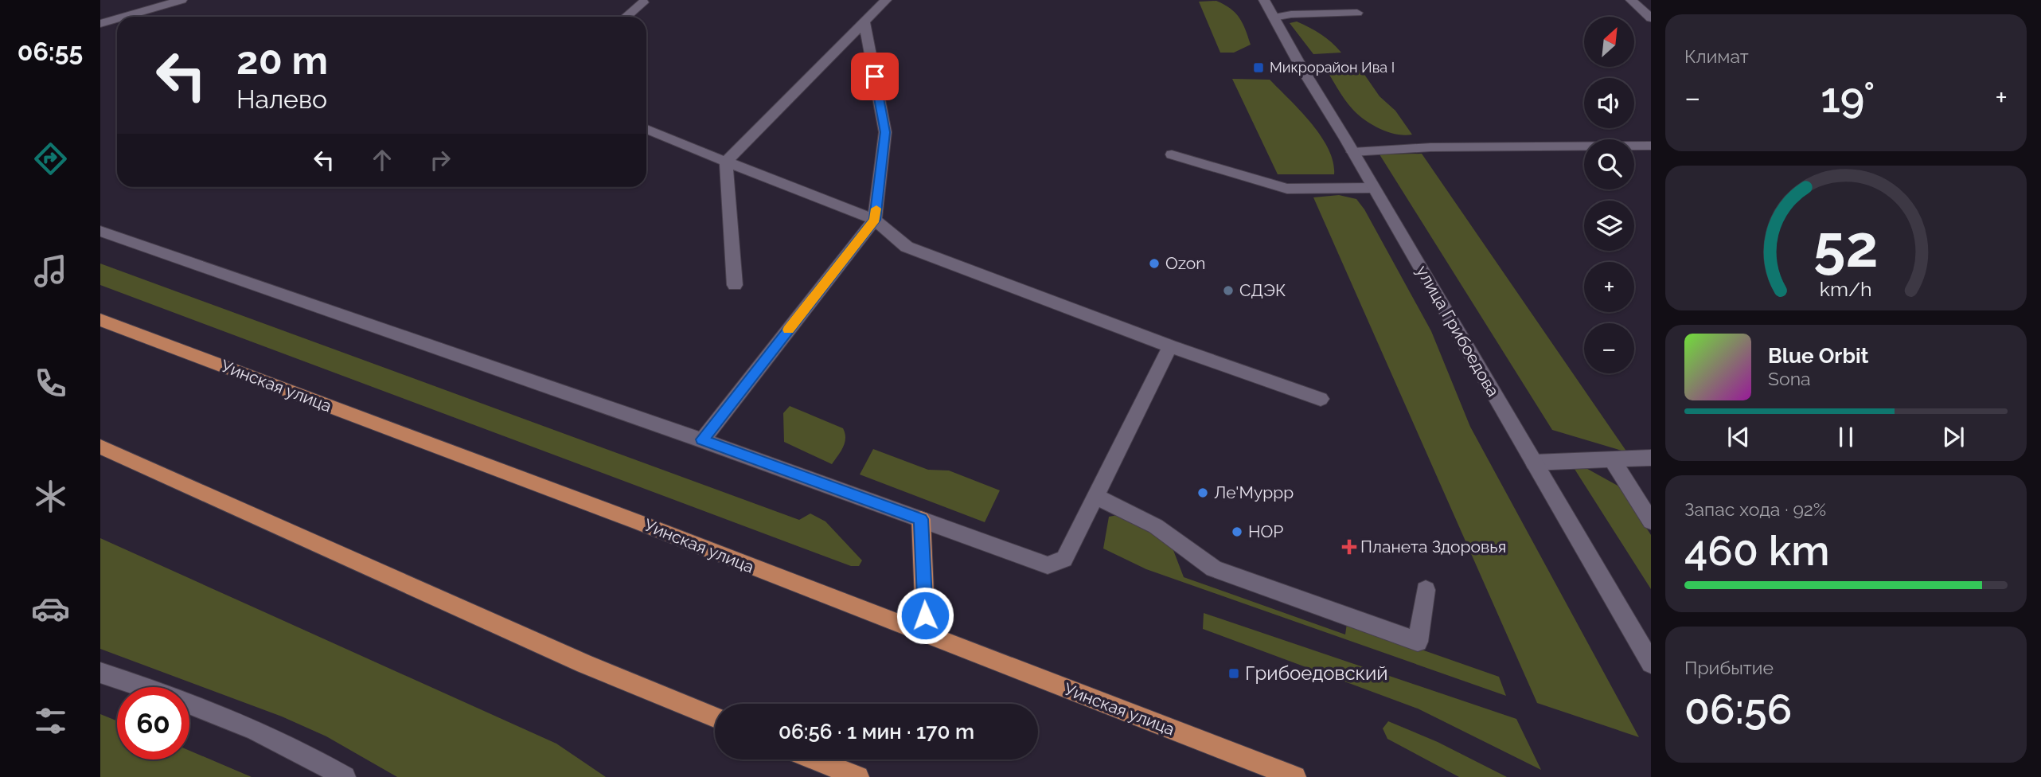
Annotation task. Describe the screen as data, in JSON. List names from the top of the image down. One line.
{"streets":{"main road":["Уинская улица"],"street":["улица Грибоедова"]},"places":{"transit":["Микрорайон Ива I","Грибоедовский"],"other":["Ozon","СДЭК","Ле'Муррр","HOP"],"health":["Планета Здоровья"]},"north":"top right","page":{"tabs":"06:55","tile":["Климат",["Запас хода · 92%","460 km"],["Прибытие","06:56"]],"map_buttons":["+","−"],"turn":["20 m","Налево"],"heat":["−","19°","+"],"song":["Blue Orbit","Sona"],"limit":"60","trip":"06:56 · 1 мин · 170 m","gauge":["52","km/h"]}}
